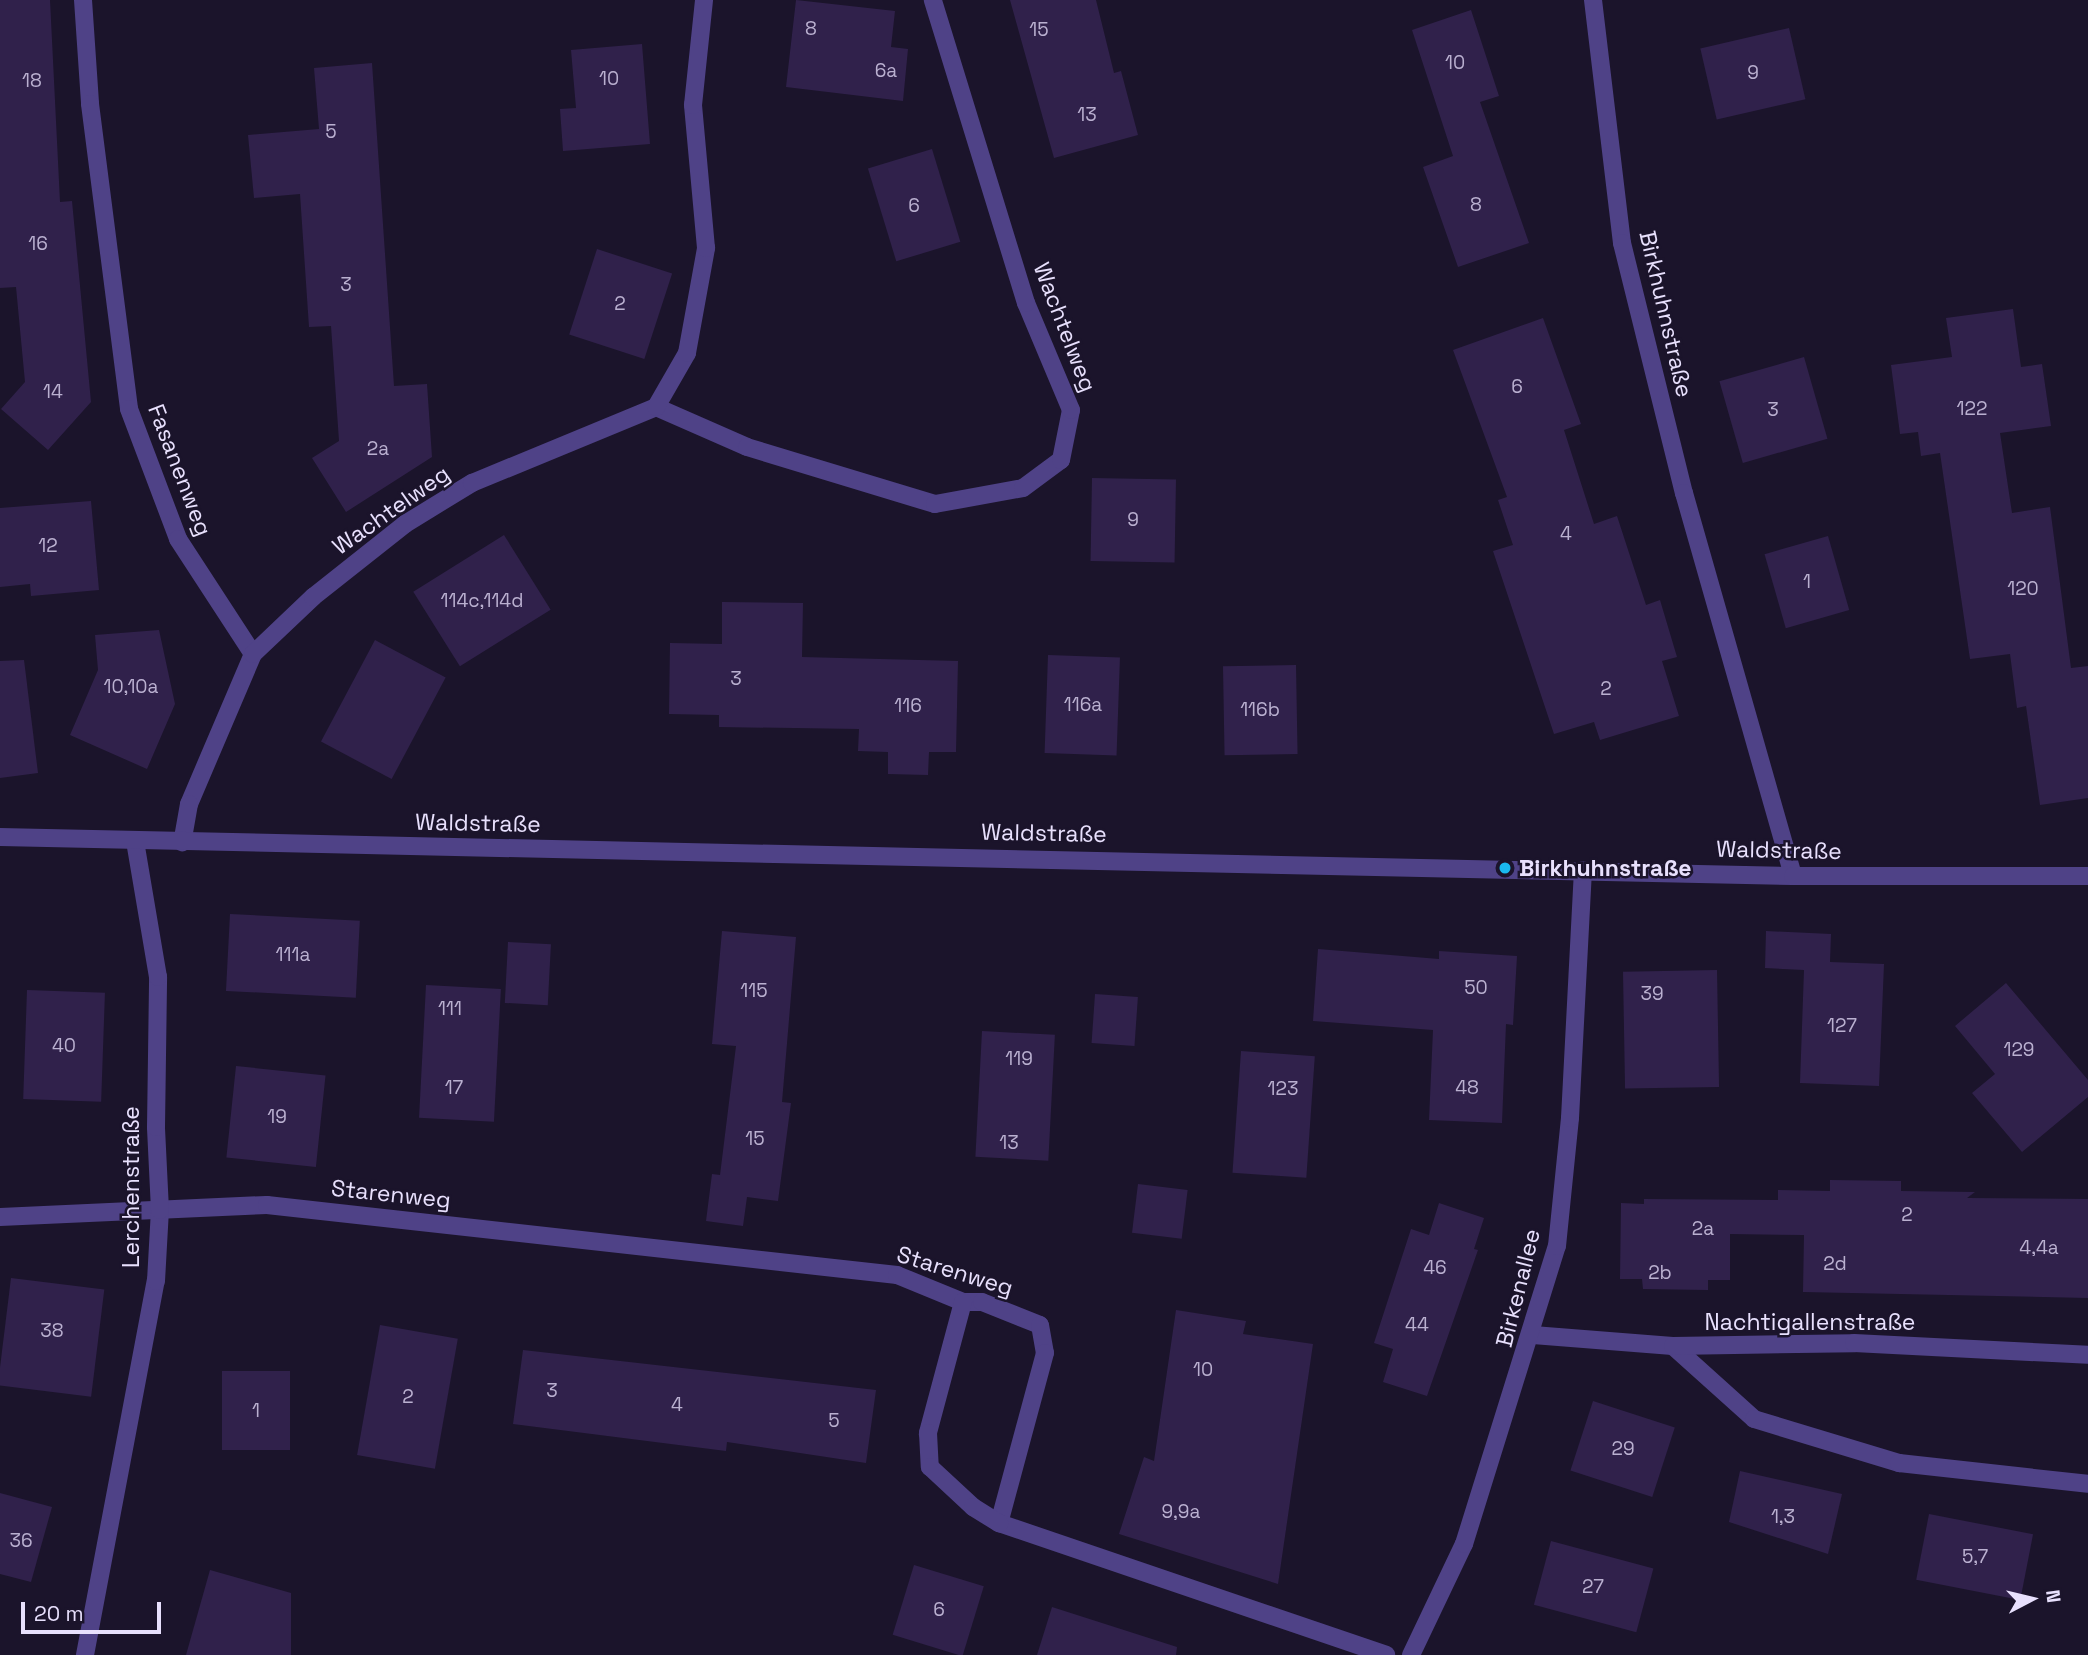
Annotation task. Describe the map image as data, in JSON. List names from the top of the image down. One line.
{"streets":{"street":["Birkhuhnstraße","Wachtelweg","Fasanenweg","Waldstraße","Lerchenstraße","Starenweg","Birkenallee","Nachtigallenstraße"]},"crossings":[["Birkhuhnstraße","Waldstraße"],["Wachtelweg","Fasanenweg"],["Waldstraße","Lerchenstraße"],["Waldstraße","Birkenallee"],["Lerchenstraße","Starenweg"],["Birkenallee","Nachtigallenstraße"]],"places":["Birkhuhnstraße"],"house_numbers":["8","15","10","6a","9","10","18","13","5","8","6","16","3","2","6","14","122","3","2a","9","4","12","1","120","114c,114d","3","10,10a","2","116a","116","116b","111a","50","115","39","111","127","40","129","119","17","48","123","19","15","13","2","2a","4,4a","2d","46","2b","44","38","10","3","2","4","1","5","29","9,9a","1,3","36","5,7","27","6"],"scale_bar":"20 m","north":"right"}
